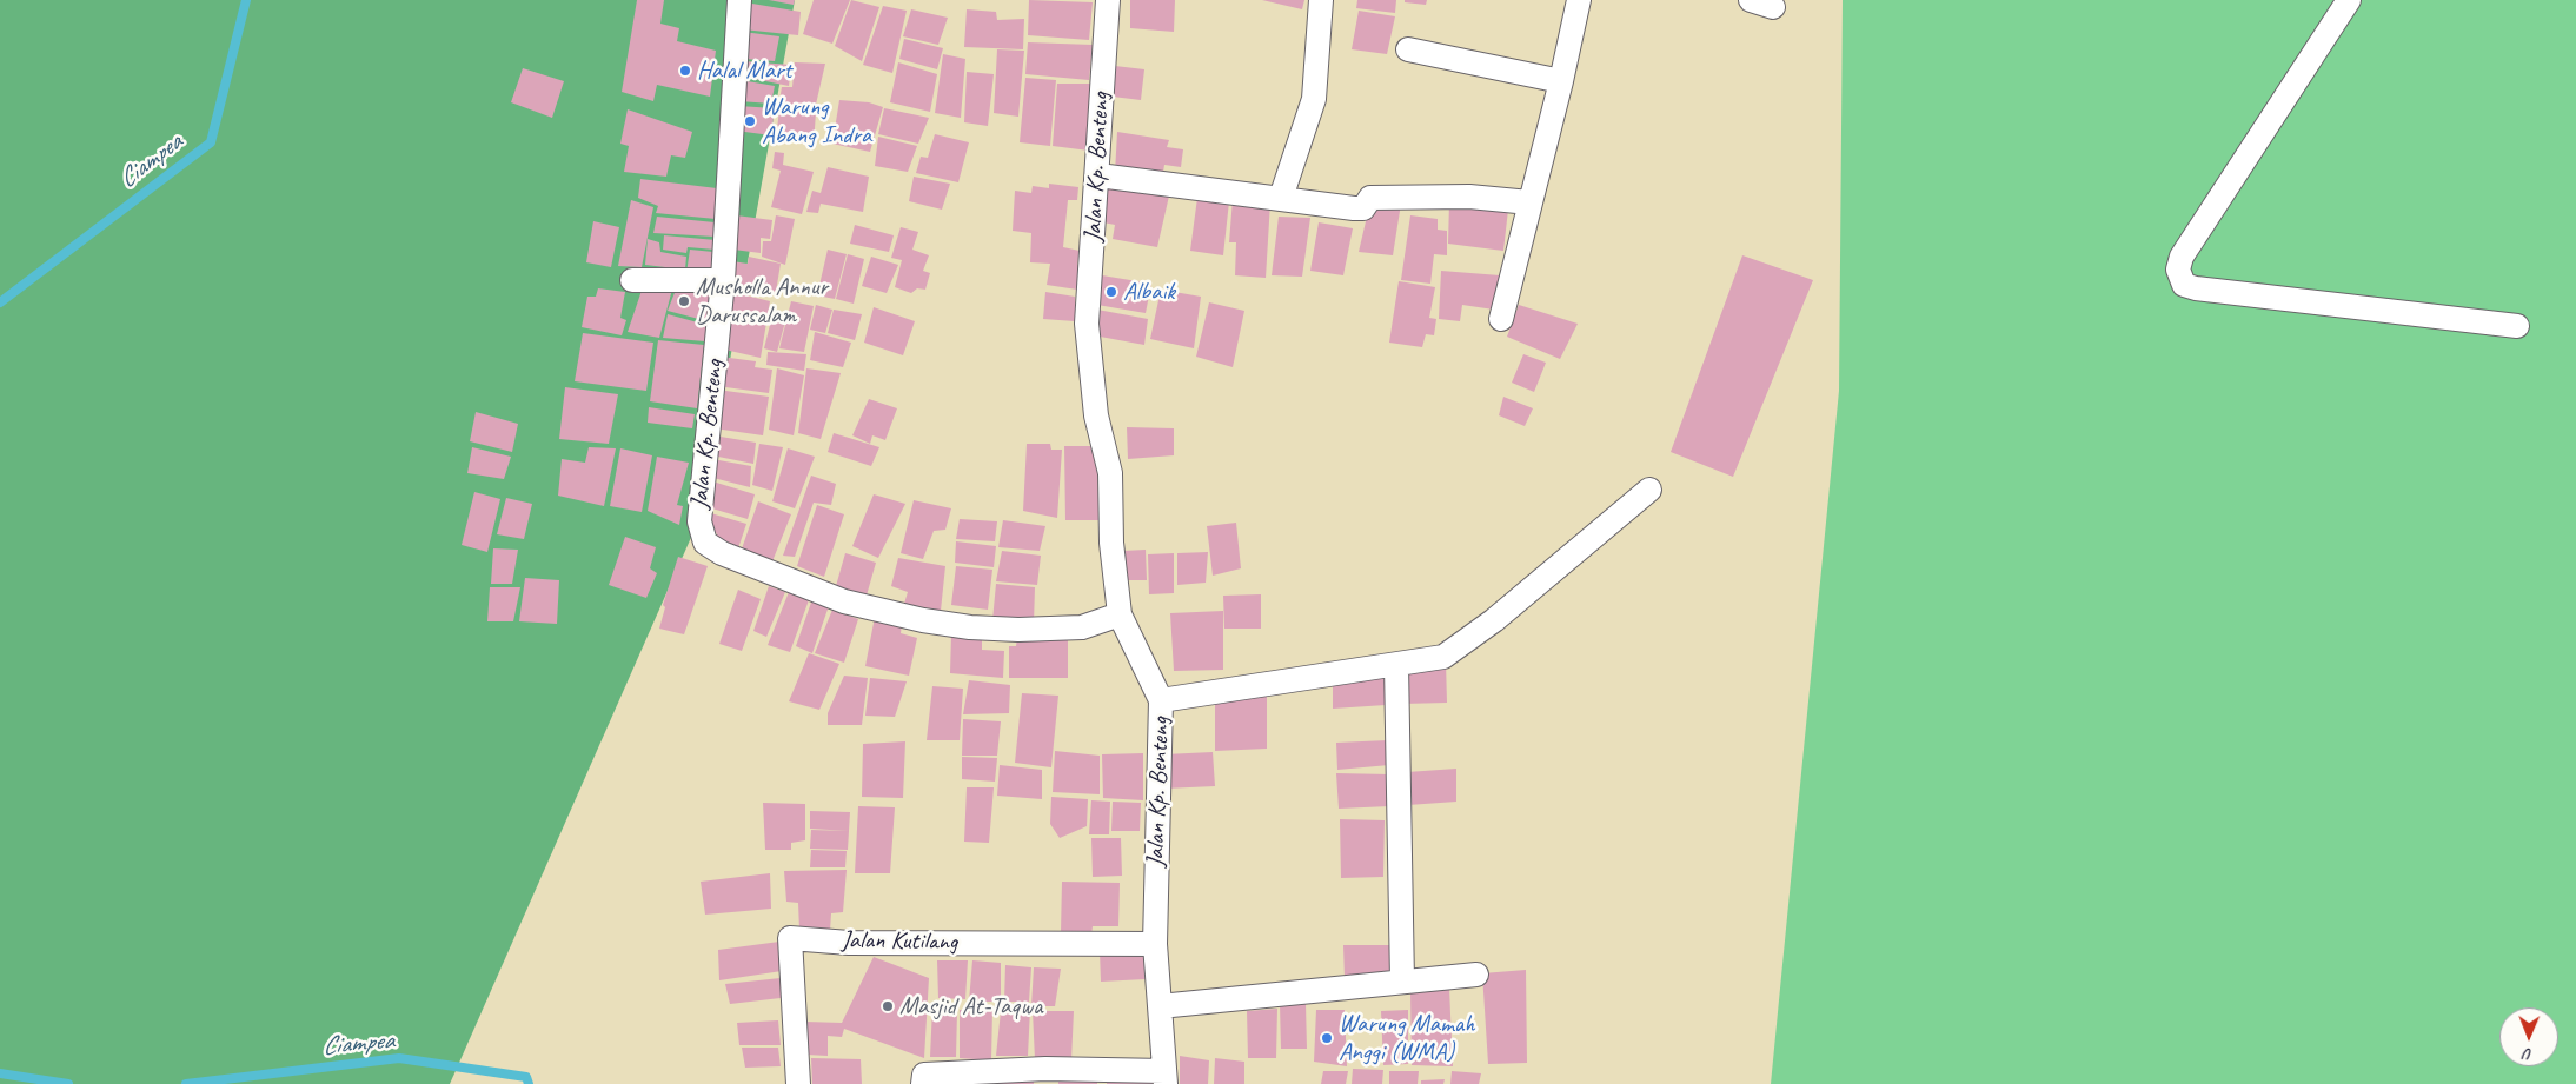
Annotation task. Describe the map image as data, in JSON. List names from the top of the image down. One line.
{"streets":{"street":["Jalan Kp. Benteng","Jalan Kutilang"]},"crossings":[["Jalan Kp. Benteng","Jalan Kutilang"]],"water":["Ciampea"],"places":["Halal Mart","Warung Abang Indra","Albaik","Musholla Annur Darussalam","Masjid At-Taqwa","Warung Mamah Anggi (WMA)"],"north":"bottom"}
